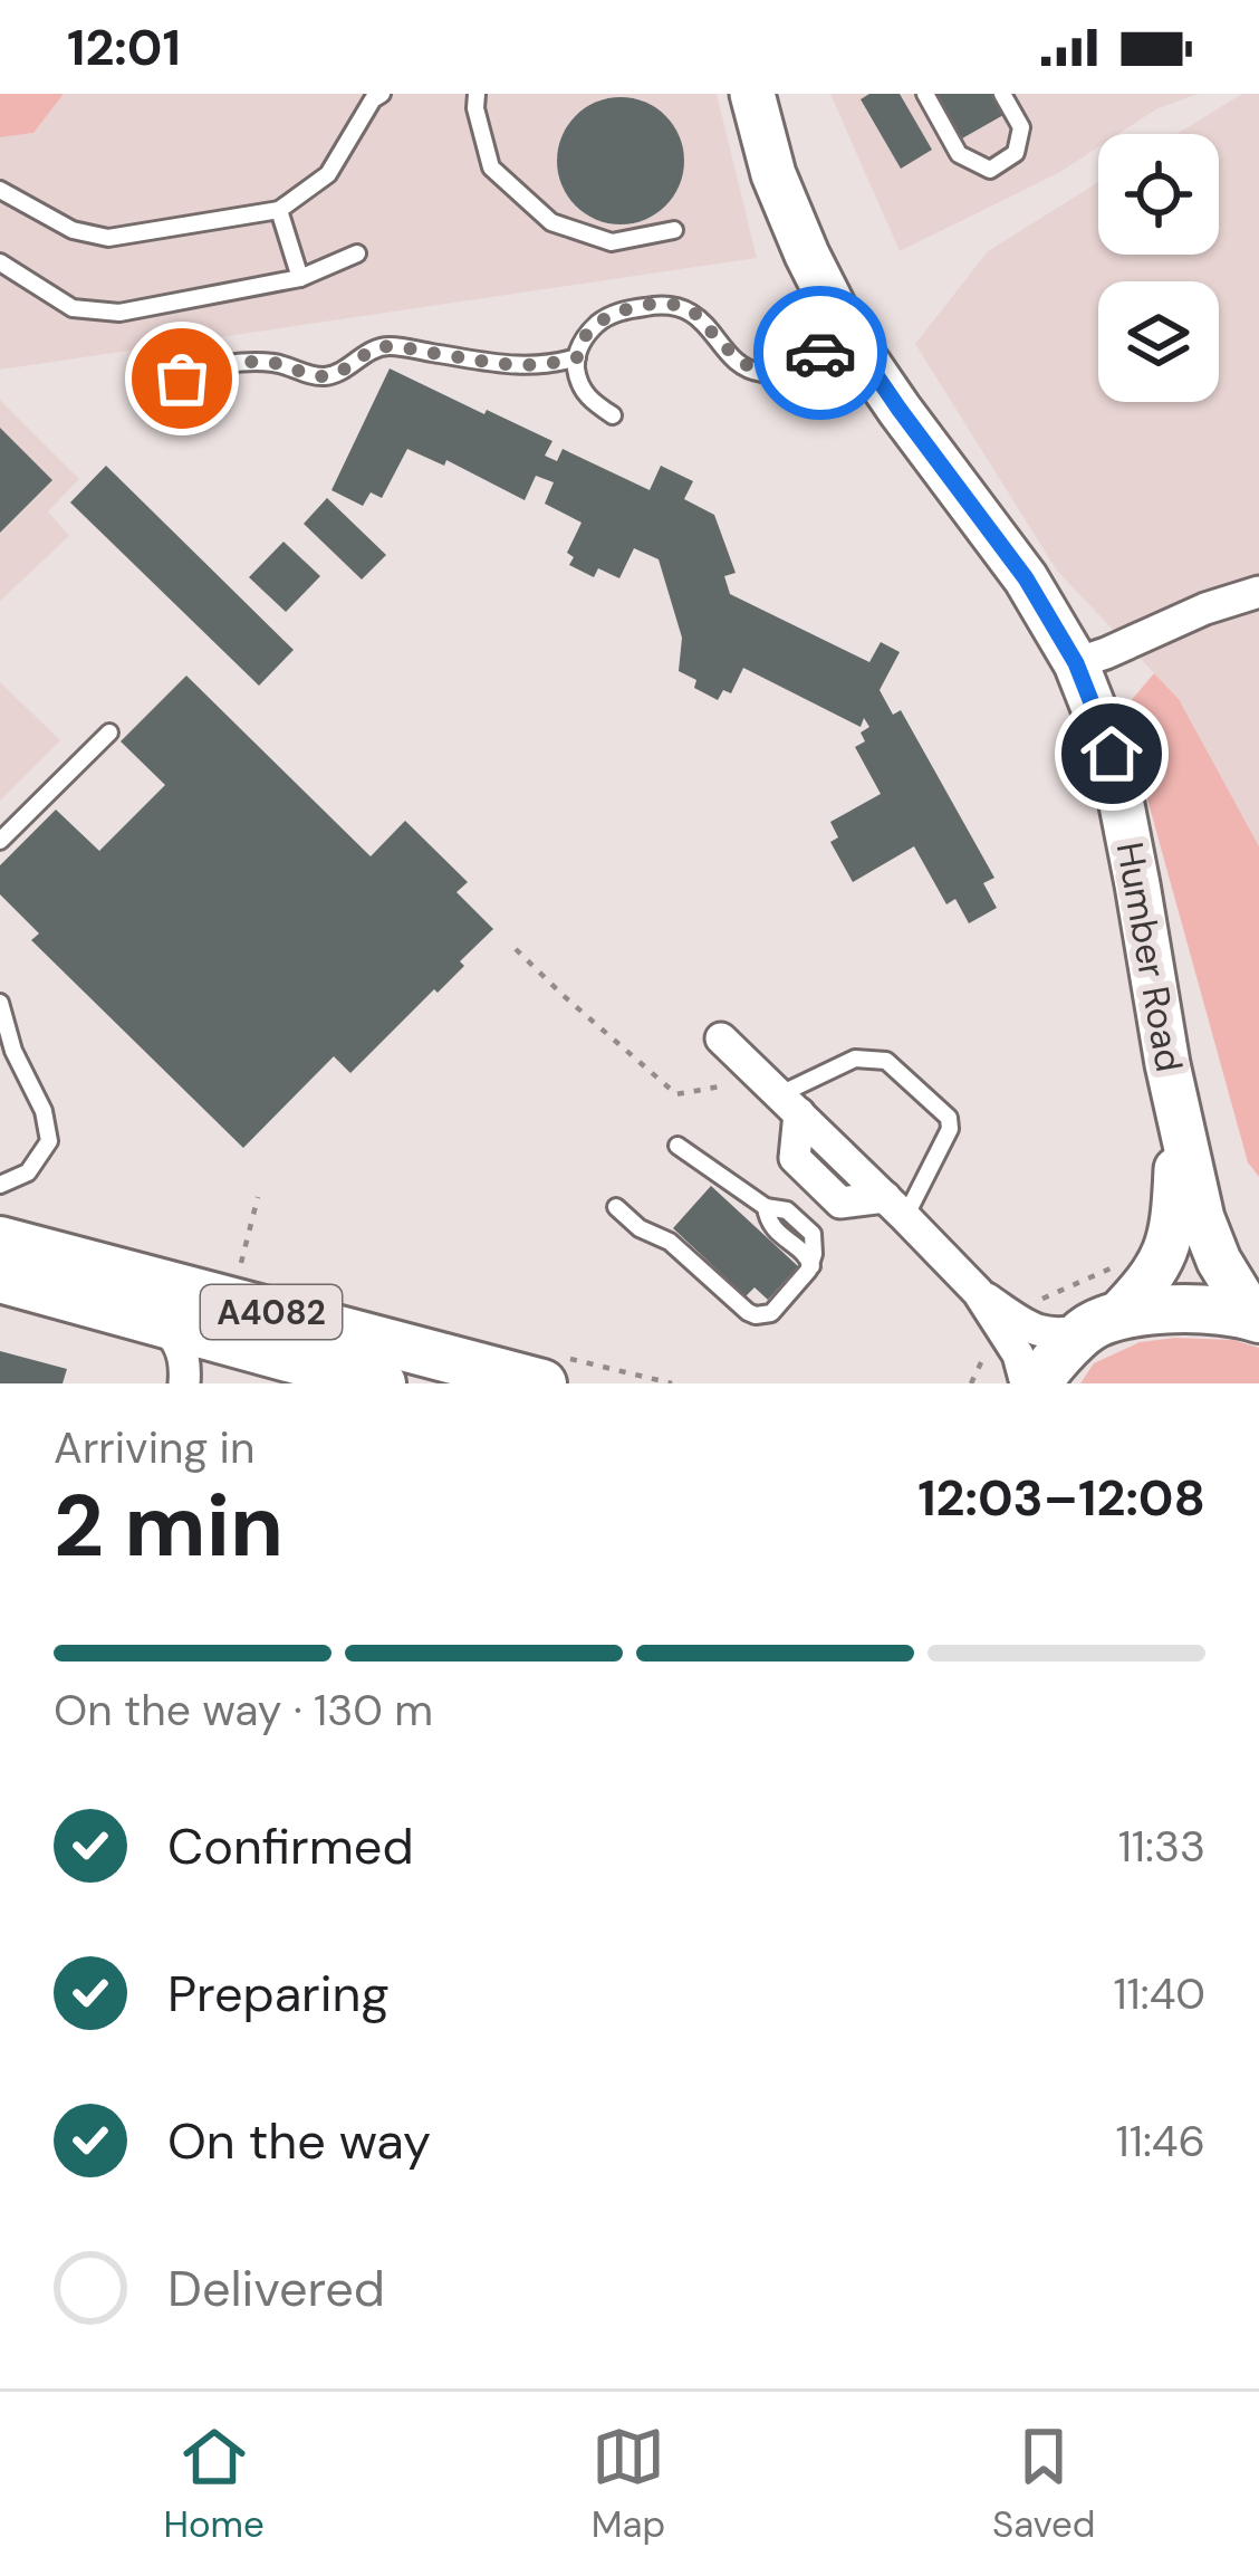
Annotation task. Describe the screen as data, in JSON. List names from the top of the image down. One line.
{"streets":{"main road":["Humber Road","A4082"]},"page":{"status":"12:01","heading":["2 min","Arriving in","12:03–12:08"],"bar":"On the way · 130 m","list":[["Confirmed","11:33"],["Preparing","11:40"],["On the way","11:46"],"Delivered"],"tabs":["Home","Map","Saved"]}}
